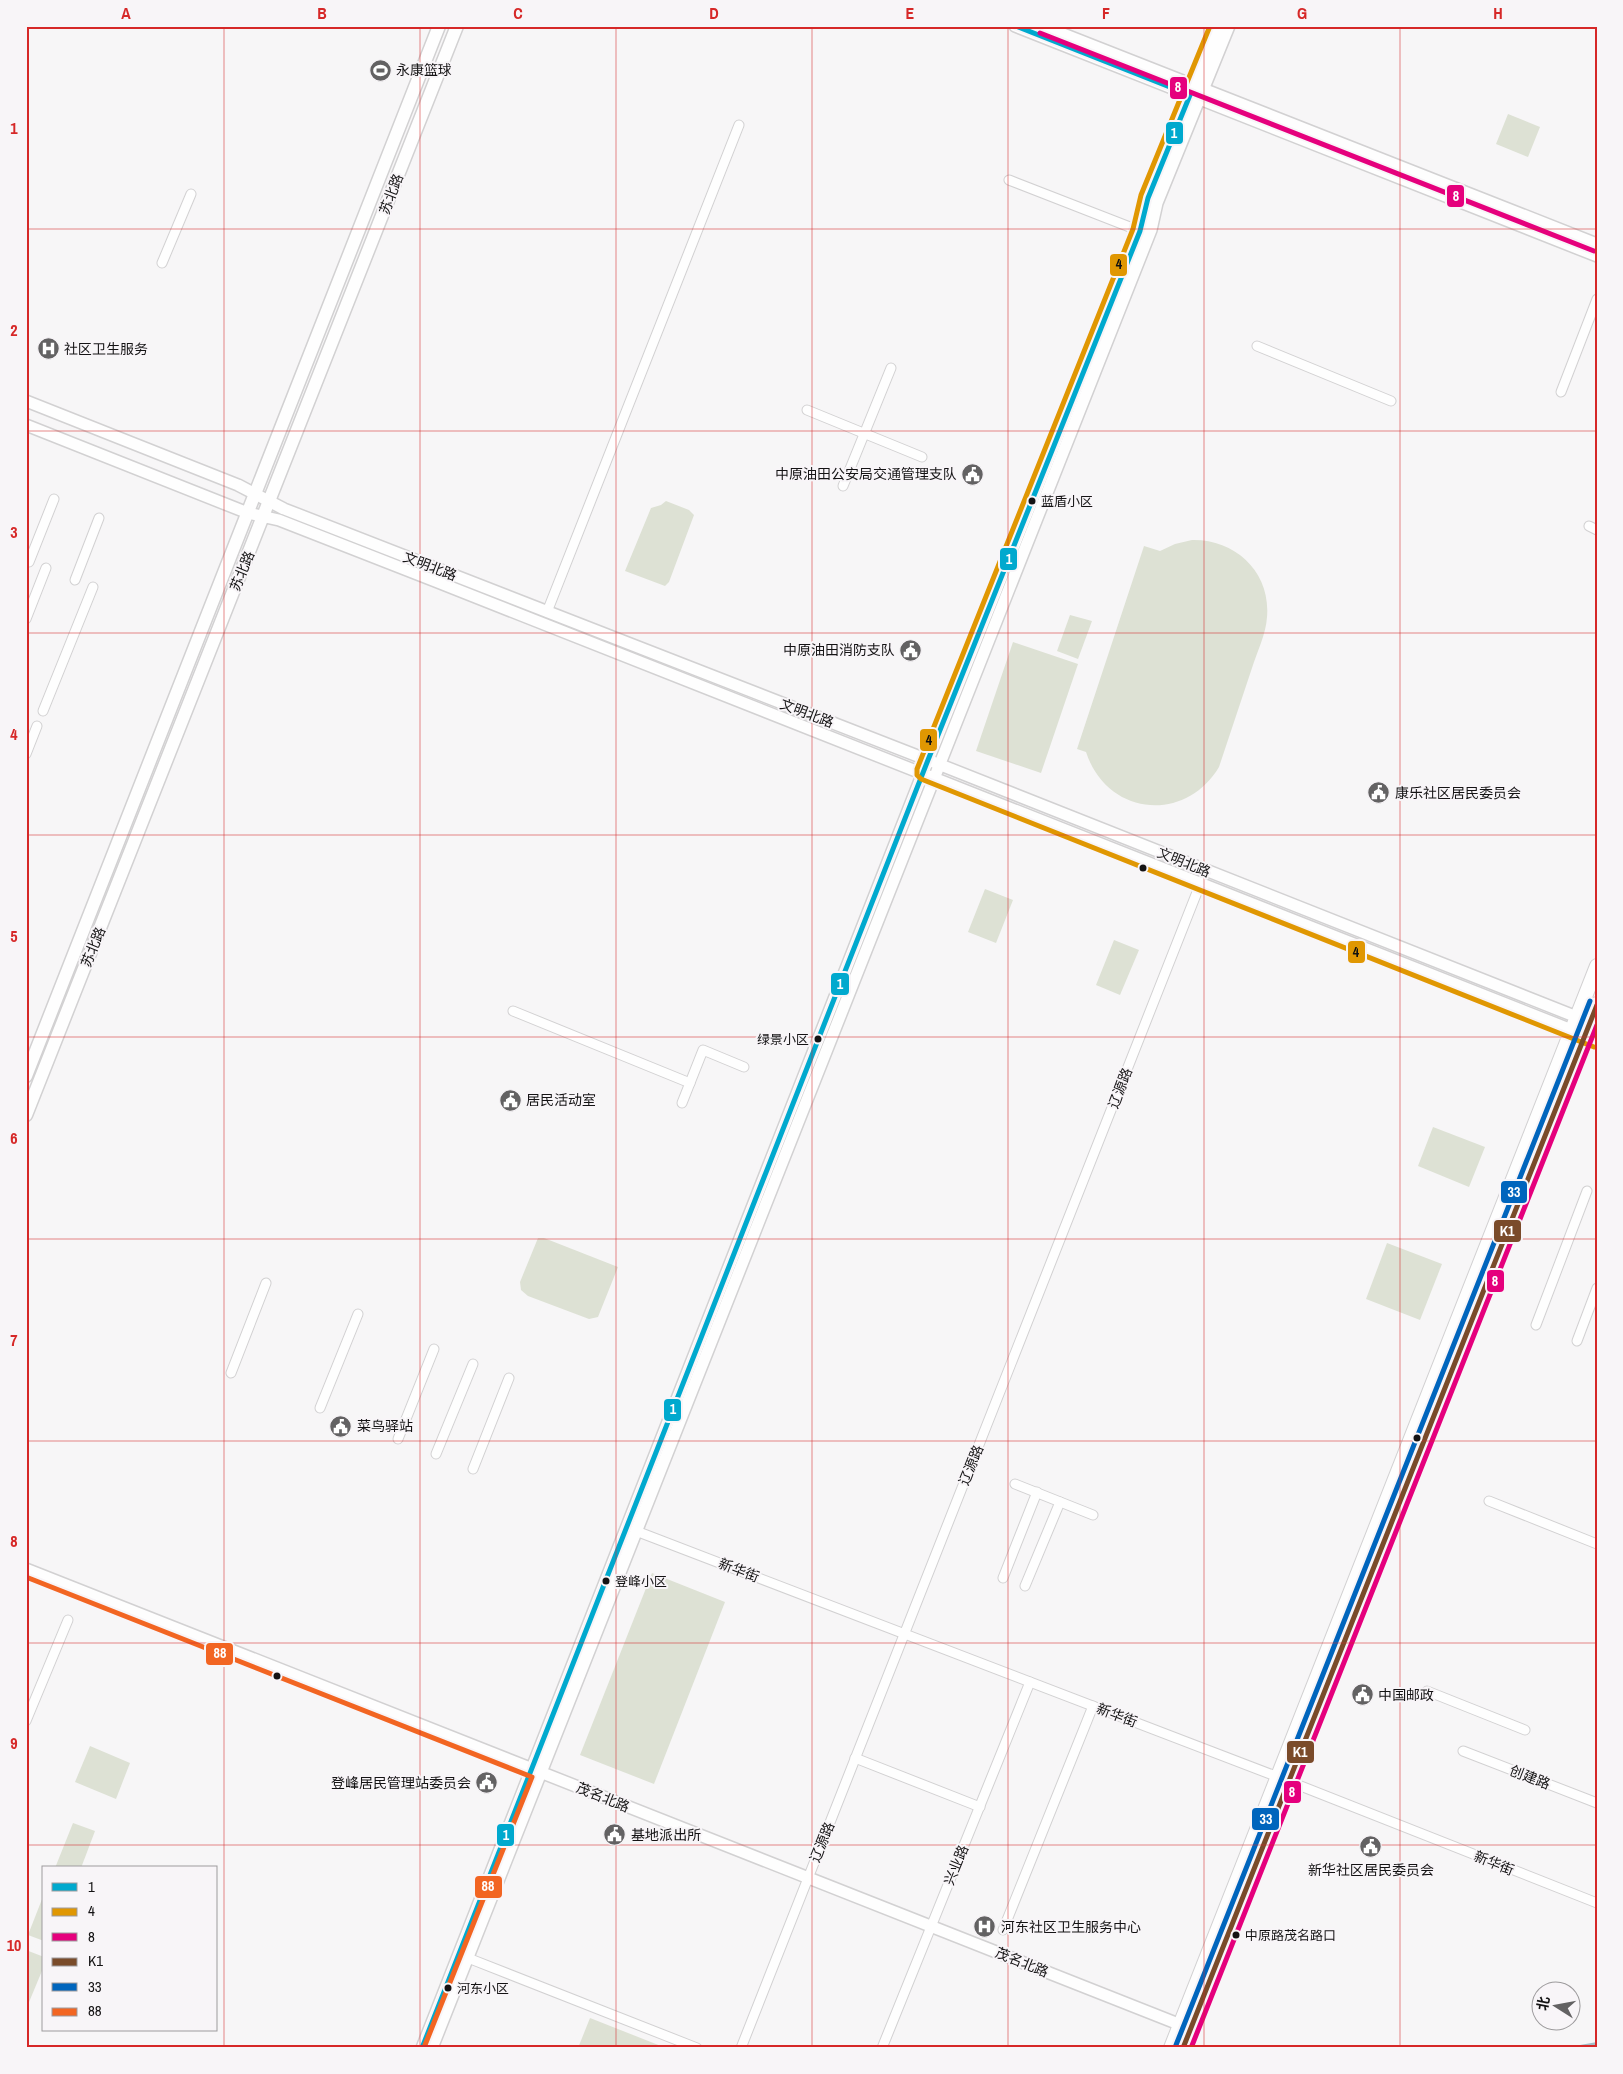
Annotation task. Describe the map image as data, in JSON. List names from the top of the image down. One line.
{"streets":{"main road":["苏北路"],"street":["文明北路","辽源路","新华街","创建路","茂名北路","兴业路"]},"crossings":[["苏北路","文明北路"],["文明北路","辽源路"],["辽源路","新华街"],["辽源路","茂名北路"],["新华街","兴业路"],["茂名北路","兴业路"]],"places":{"sports":["永康篮球"],"hospital":["社区卫生服务","河东社区卫生服务中心"],"public building":["中原油田公安局交通管理支队","中原油田消防支队","康乐社区居民委员会","居民活动室","菜鸟驿站","中国邮政","登峰居民管理站委员会","基地派出所","新华社区居民委员会"],"other":["蓝盾小区","绿景小区","登峰小区","中原路茂名路口","河东小区"]},"lines":["transit line 1","transit line 4","transit line 8","transit line 33","transit line K1","transit line 88"],"legend":["1","4","8","K1","33","88"],"north":"left","grid":{"columns":["A","B","C","D","E","F","G","H"],"rows":["1","2","3","4","5","6","7","8","9","10"]}}
